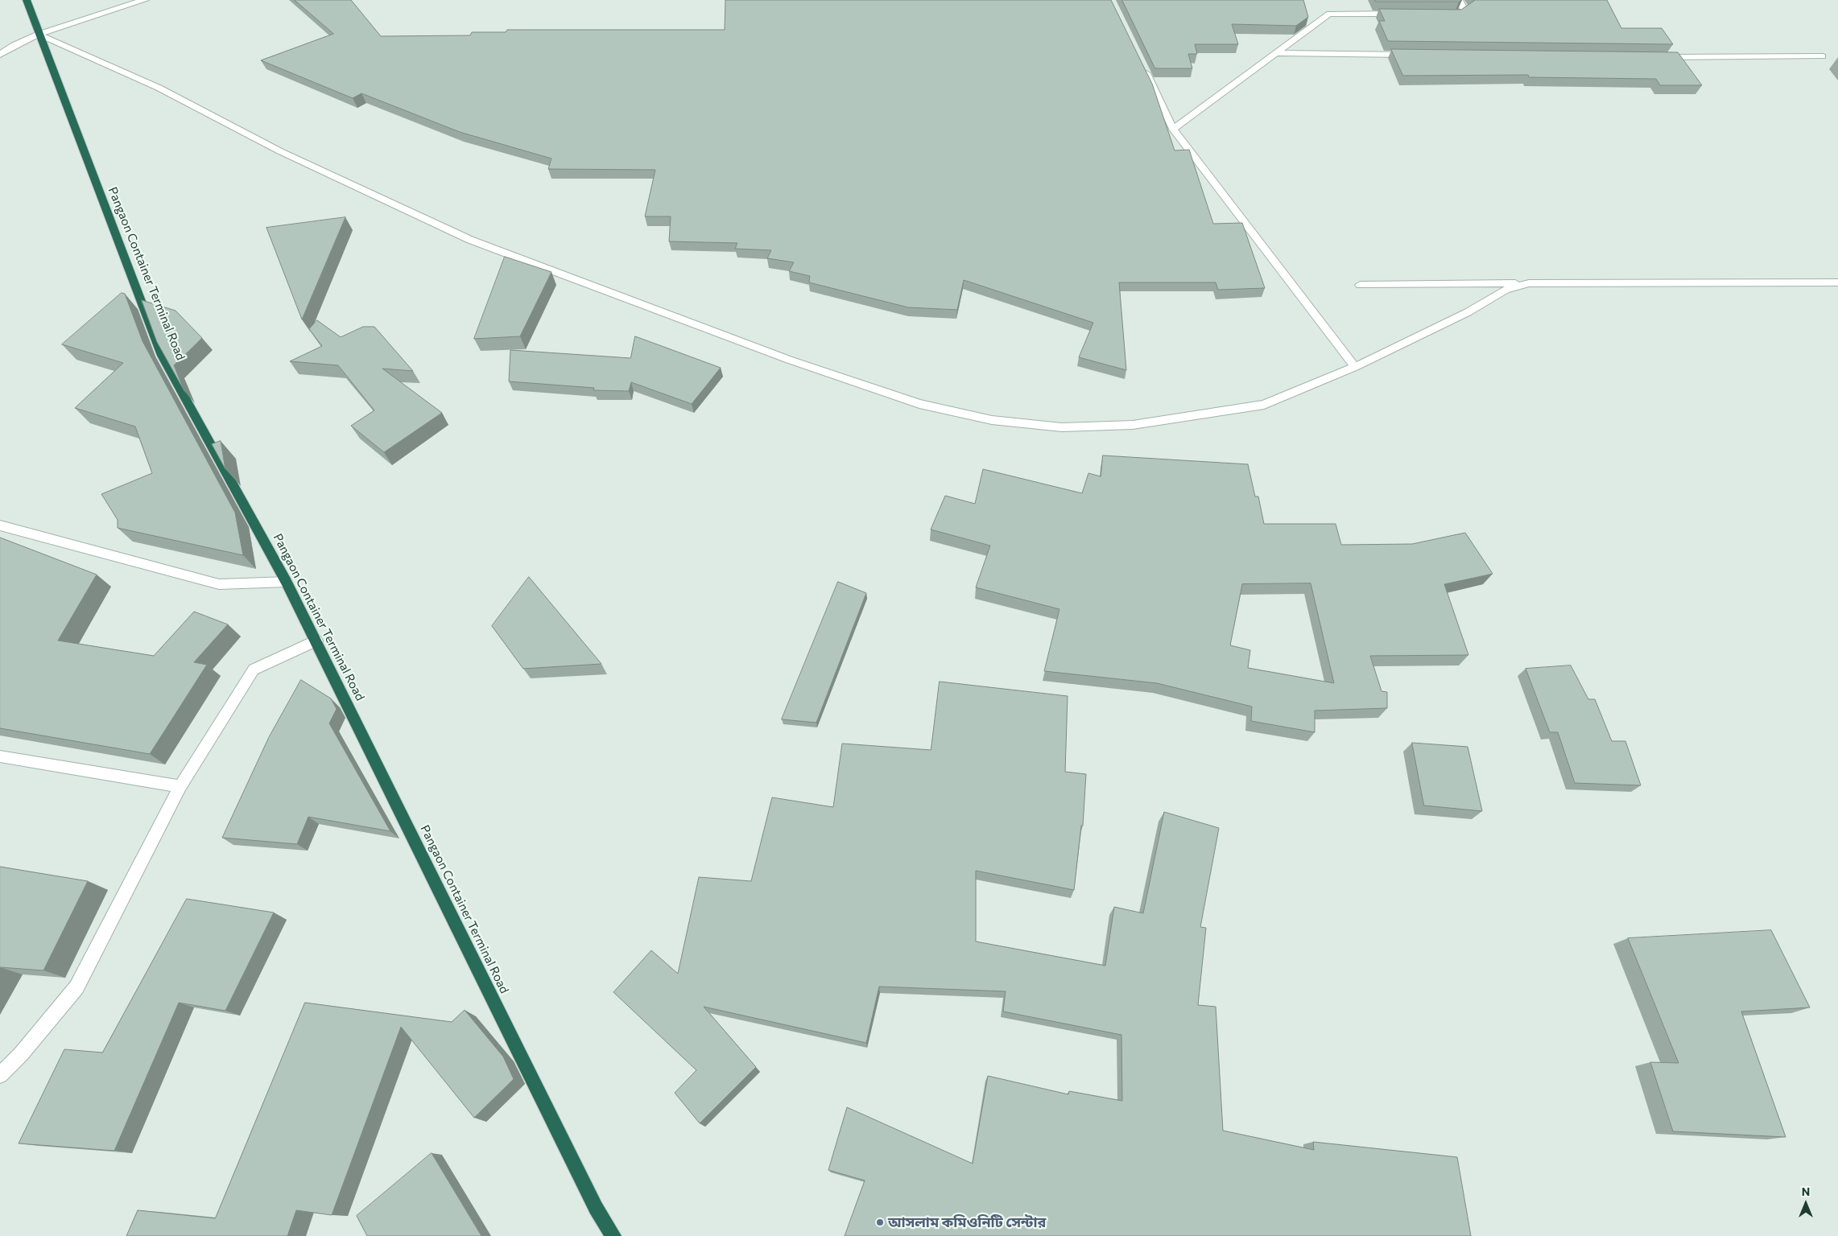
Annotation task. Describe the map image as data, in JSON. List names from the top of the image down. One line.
{"streets":{"highway":["Pangaon Container Terminal Road"]},"places":["আসলাম কমিওনিটি সেন্টার"],"north":"top"}
